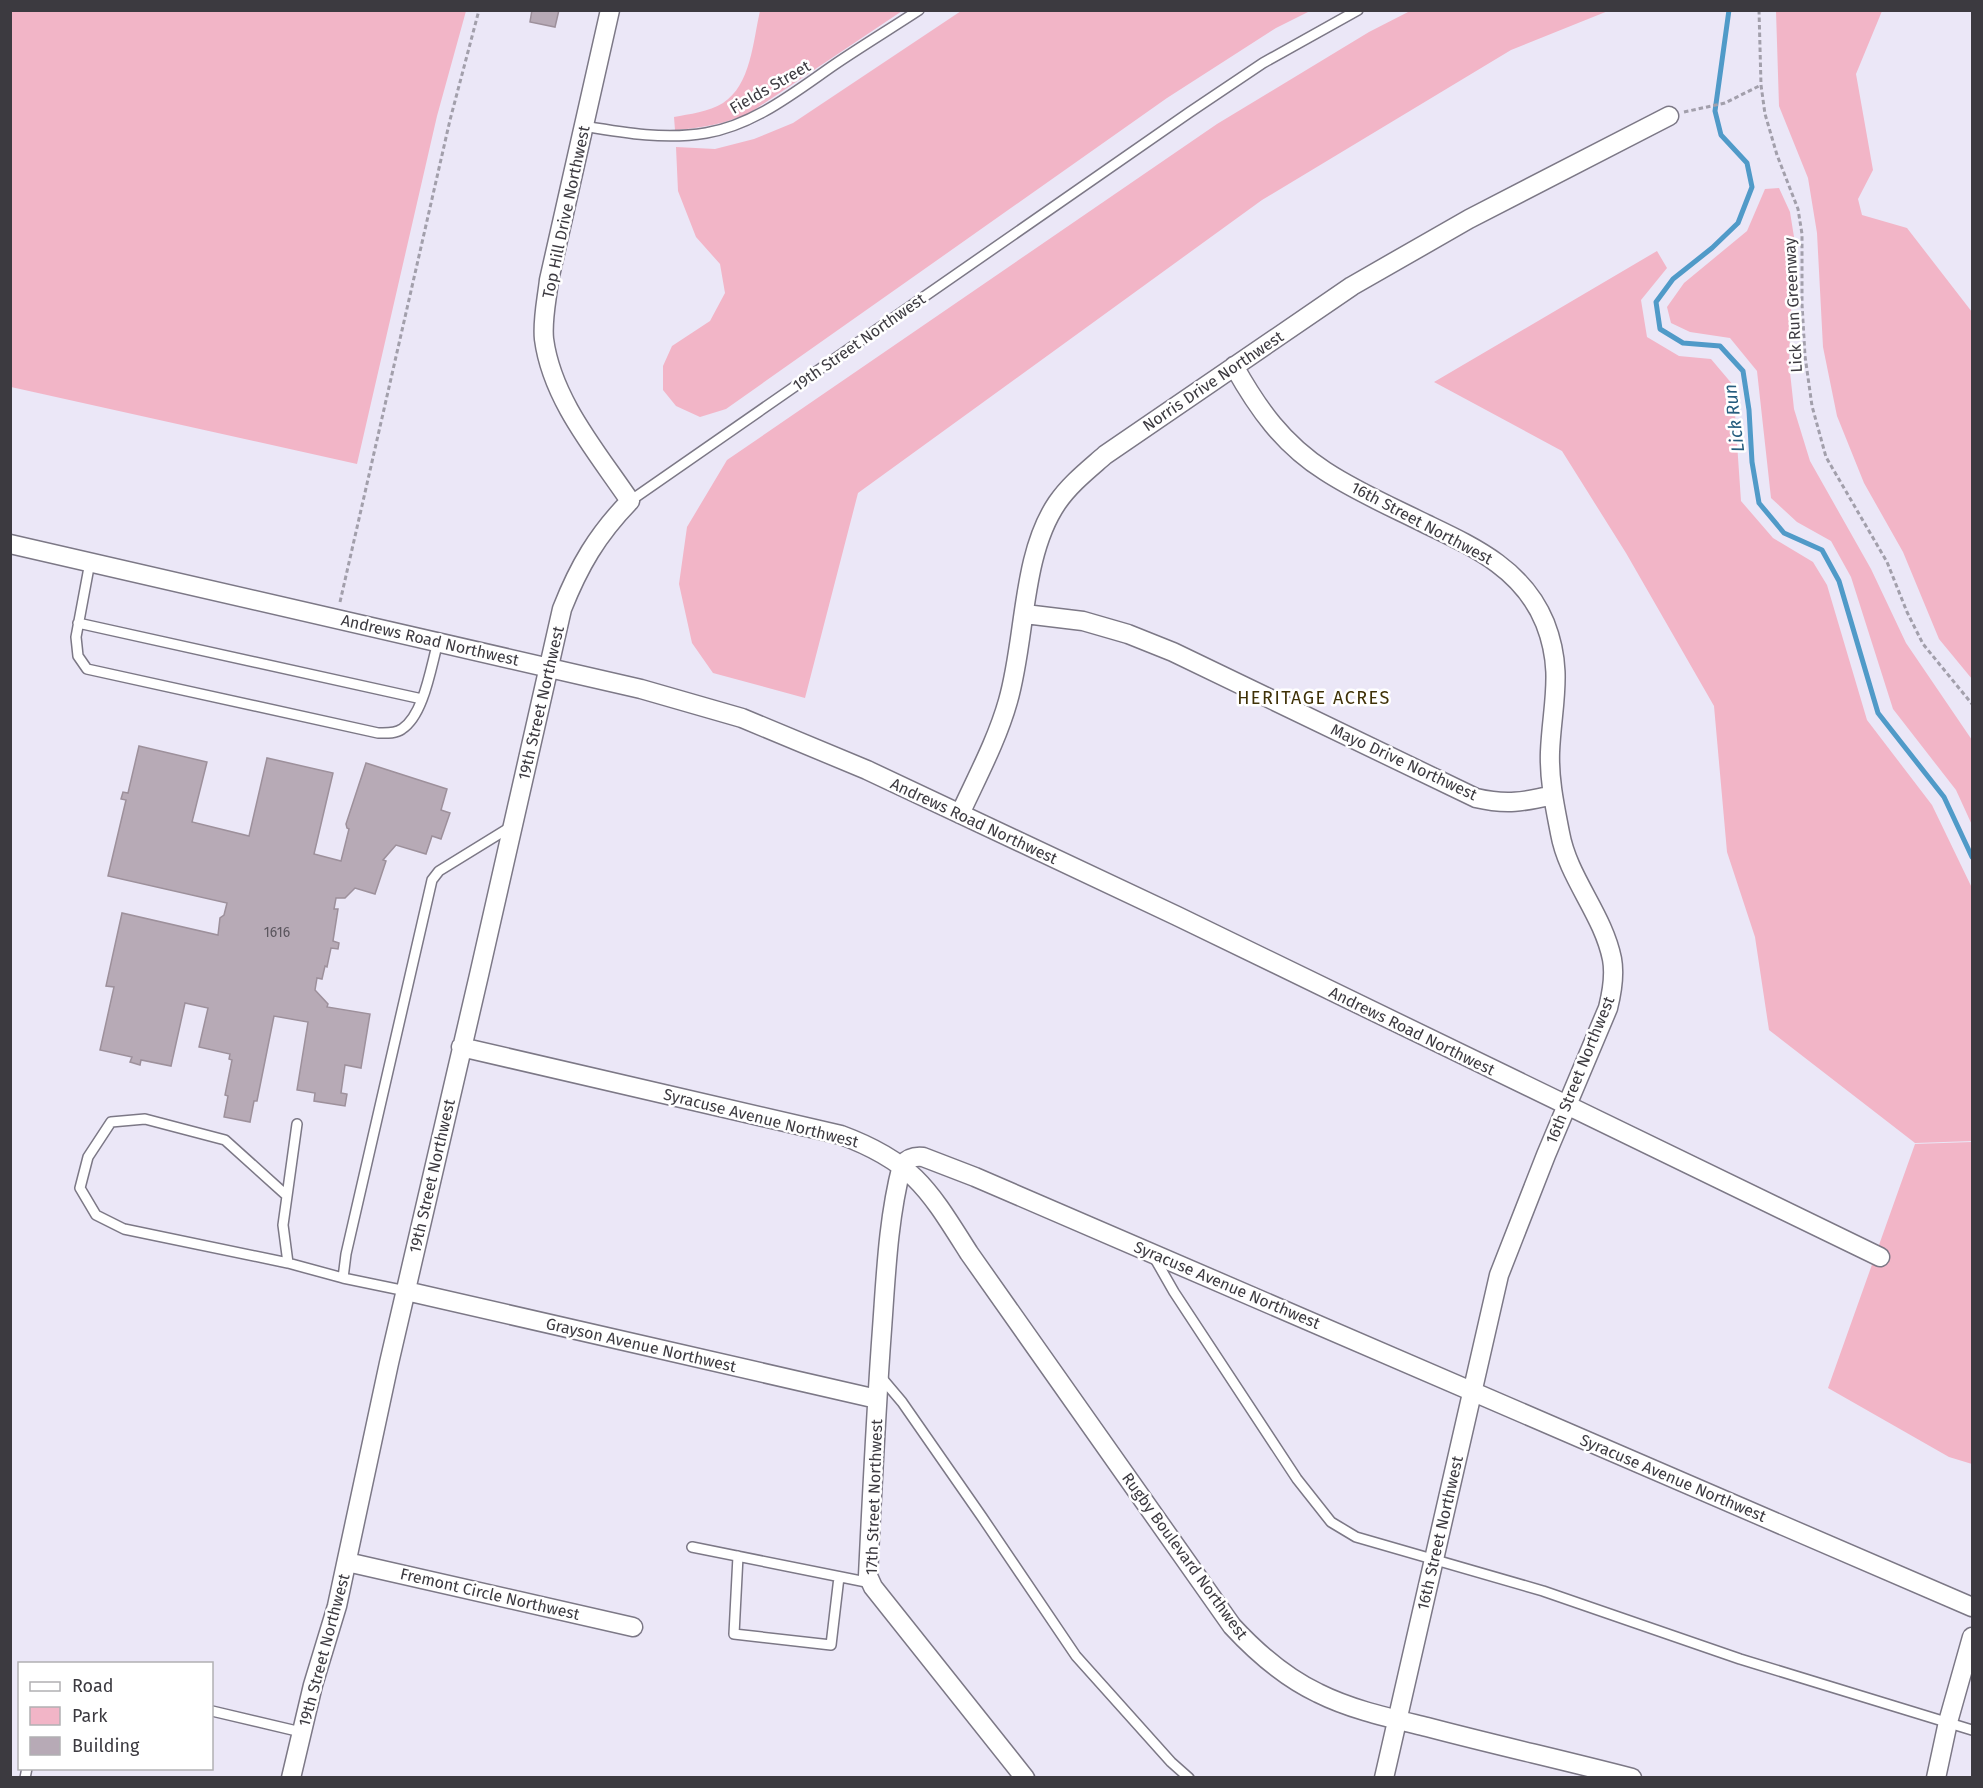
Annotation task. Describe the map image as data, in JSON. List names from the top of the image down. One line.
{"streets":{"street":["Top Hill Drive Northwest","19th Street Northwest","Norris Drive Northwest","16th Street Northwest","Andrews Road Northwest","Mayo Drive Northwest","Syracuse Avenue Northwest","Grayson Avenue Northwest","17th Street Northwest","Rugby Boulevard Northwest","Fremont Circle Northwest"],"lane":["Fields Street"],"path":["Lick Run Greenway"]},"crossings":[["Fields Street","Top Hill Drive Northwest"],["Top Hill Drive Northwest","19th Street Northwest"],["19th Street Northwest","Andrews Road Northwest"],["19th Street Northwest","Syracuse Avenue Northwest"],["19th Street Northwest","Grayson Avenue Northwest"],["19th Street Northwest","Fremont Circle Northwest"],["Norris Drive Northwest","16th Street Northwest"],["Norris Drive Northwest","Andrews Road Northwest"],["Norris Drive Northwest","Mayo Drive Northwest"],["16th Street Northwest","Andrews Road Northwest"],["16th Street Northwest","Mayo Drive Northwest"],["16th Street Northwest","Syracuse Avenue Northwest"],["16th Street Northwest","Rugby Boulevard Northwest"],["Syracuse Avenue Northwest","17th Street Northwest"],["Syracuse Avenue Northwest","Rugby Boulevard Northwest"],["Grayson Avenue Northwest","17th Street Northwest"],["17th Street Northwest","Rugby Boulevard Northwest"]],"districts":["HERITAGE ACRES"],"water":["Lick Run"],"house_numbers":["1616"],"legend":["Road","Park","Building"]}
